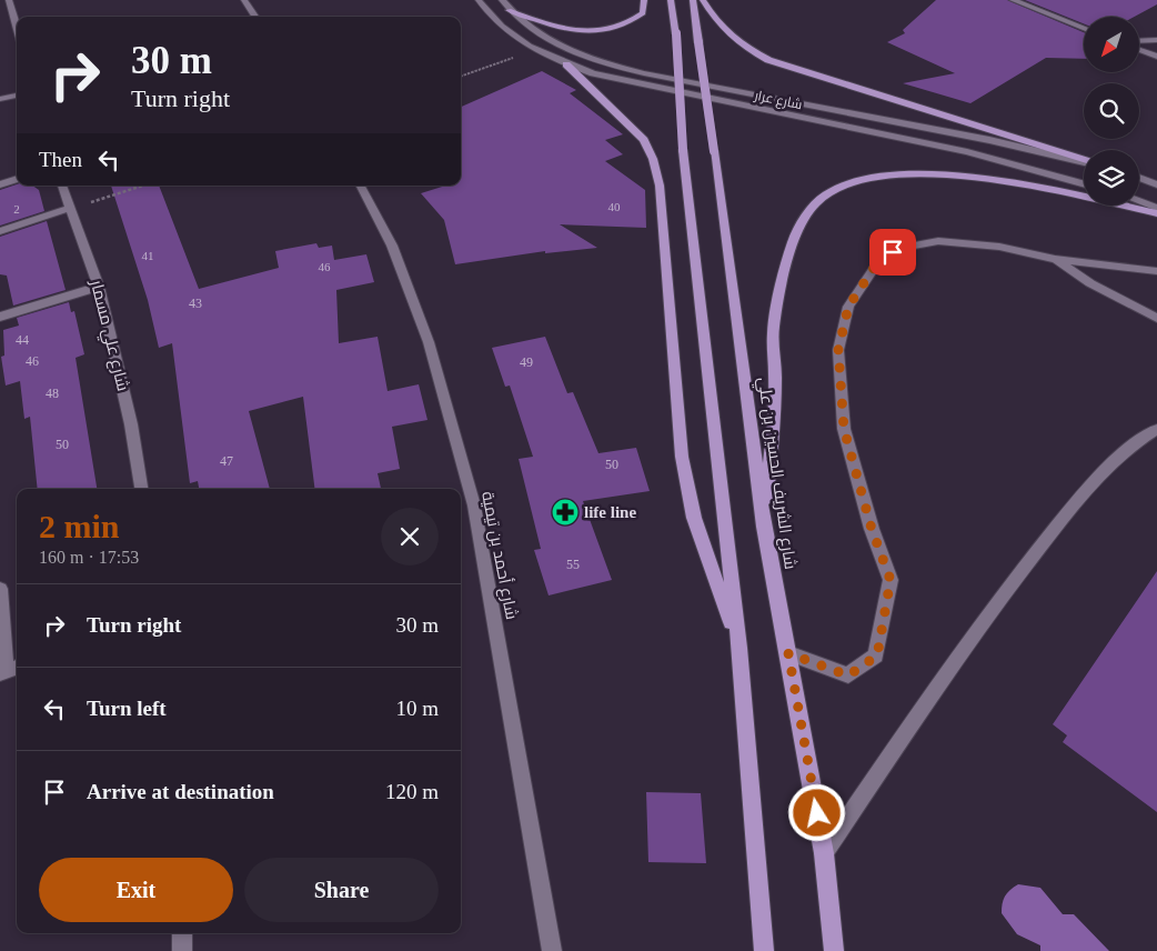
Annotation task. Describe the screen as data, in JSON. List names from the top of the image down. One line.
{"streets":{"main road":["شارع الشريف الحسين بن علي"],"street":["شارع عرار","شارع علي مسمار","شارع أحمد بن تيمية"]},"places":{"pharmacy":["life line"]},"house_numbers":["40","2","41","46","43","44","46","49","48","50","47","50","55"],"north":"bottom left","page":{"turn":["30 m","Turn right"],"then":"Then","heading":["2 min","160 m · 17:53"],"list":[{"name":"Turn right","value":"30 m"},{"name":"Turn left","value":"10 m"},{"name":"Arrive at destination","value":"120 m"}],"buttons":["Exit","Share"]}}
